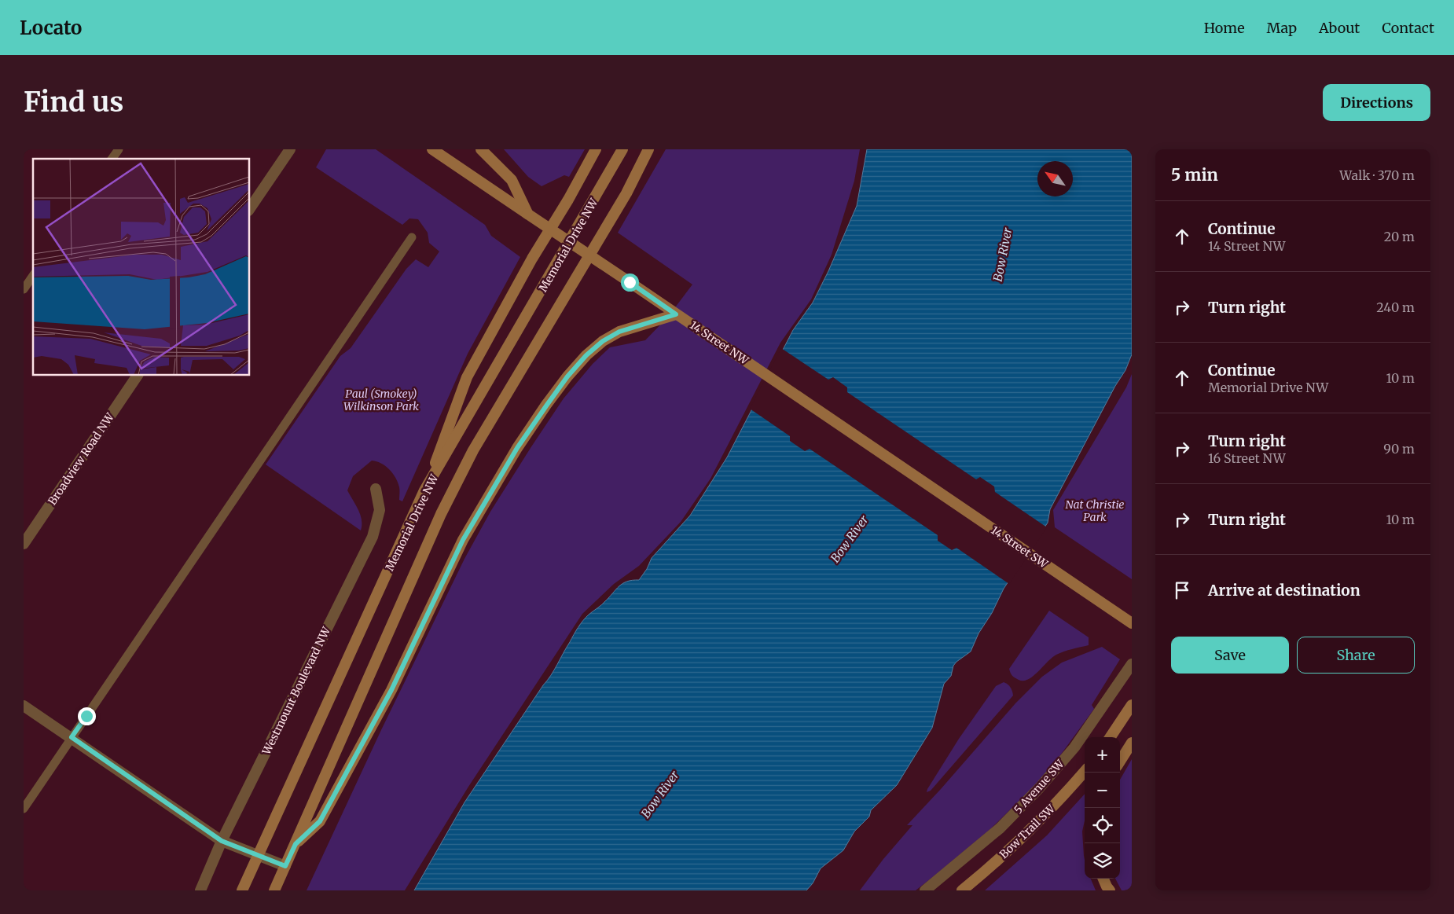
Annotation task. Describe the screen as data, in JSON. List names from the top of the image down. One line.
{"streets":{"main road":["Memorial Drive NW","14 Street NW","14 Street SW","Bow Trail SW"],"street":["Broadview Road NW","Westmount Boulevard NW","5 Avenue SW"]},"crossings":[["14 Street NW","14 Street SW"]],"water":["Bow River"],"parks":["Paul (Smokey) Wilkinson Park","Nat Christie Park"],"north":"top left","page":{"header":"Locato","nav":["Home","Map","About","Contact"],"buttons":["Directions",["Save","Share"]],"title":"Find us","heading":["5 min","Walk · 370 m"],"list":[["Continue","14 Street NW","20 m"],["Turn right","240 m"],["Continue","Memorial Drive NW","10 m"],["Turn right","16 Street NW","90 m"],["Turn right","10 m"],"Arrive at destination"],"map_buttons":["+","−"]}}
